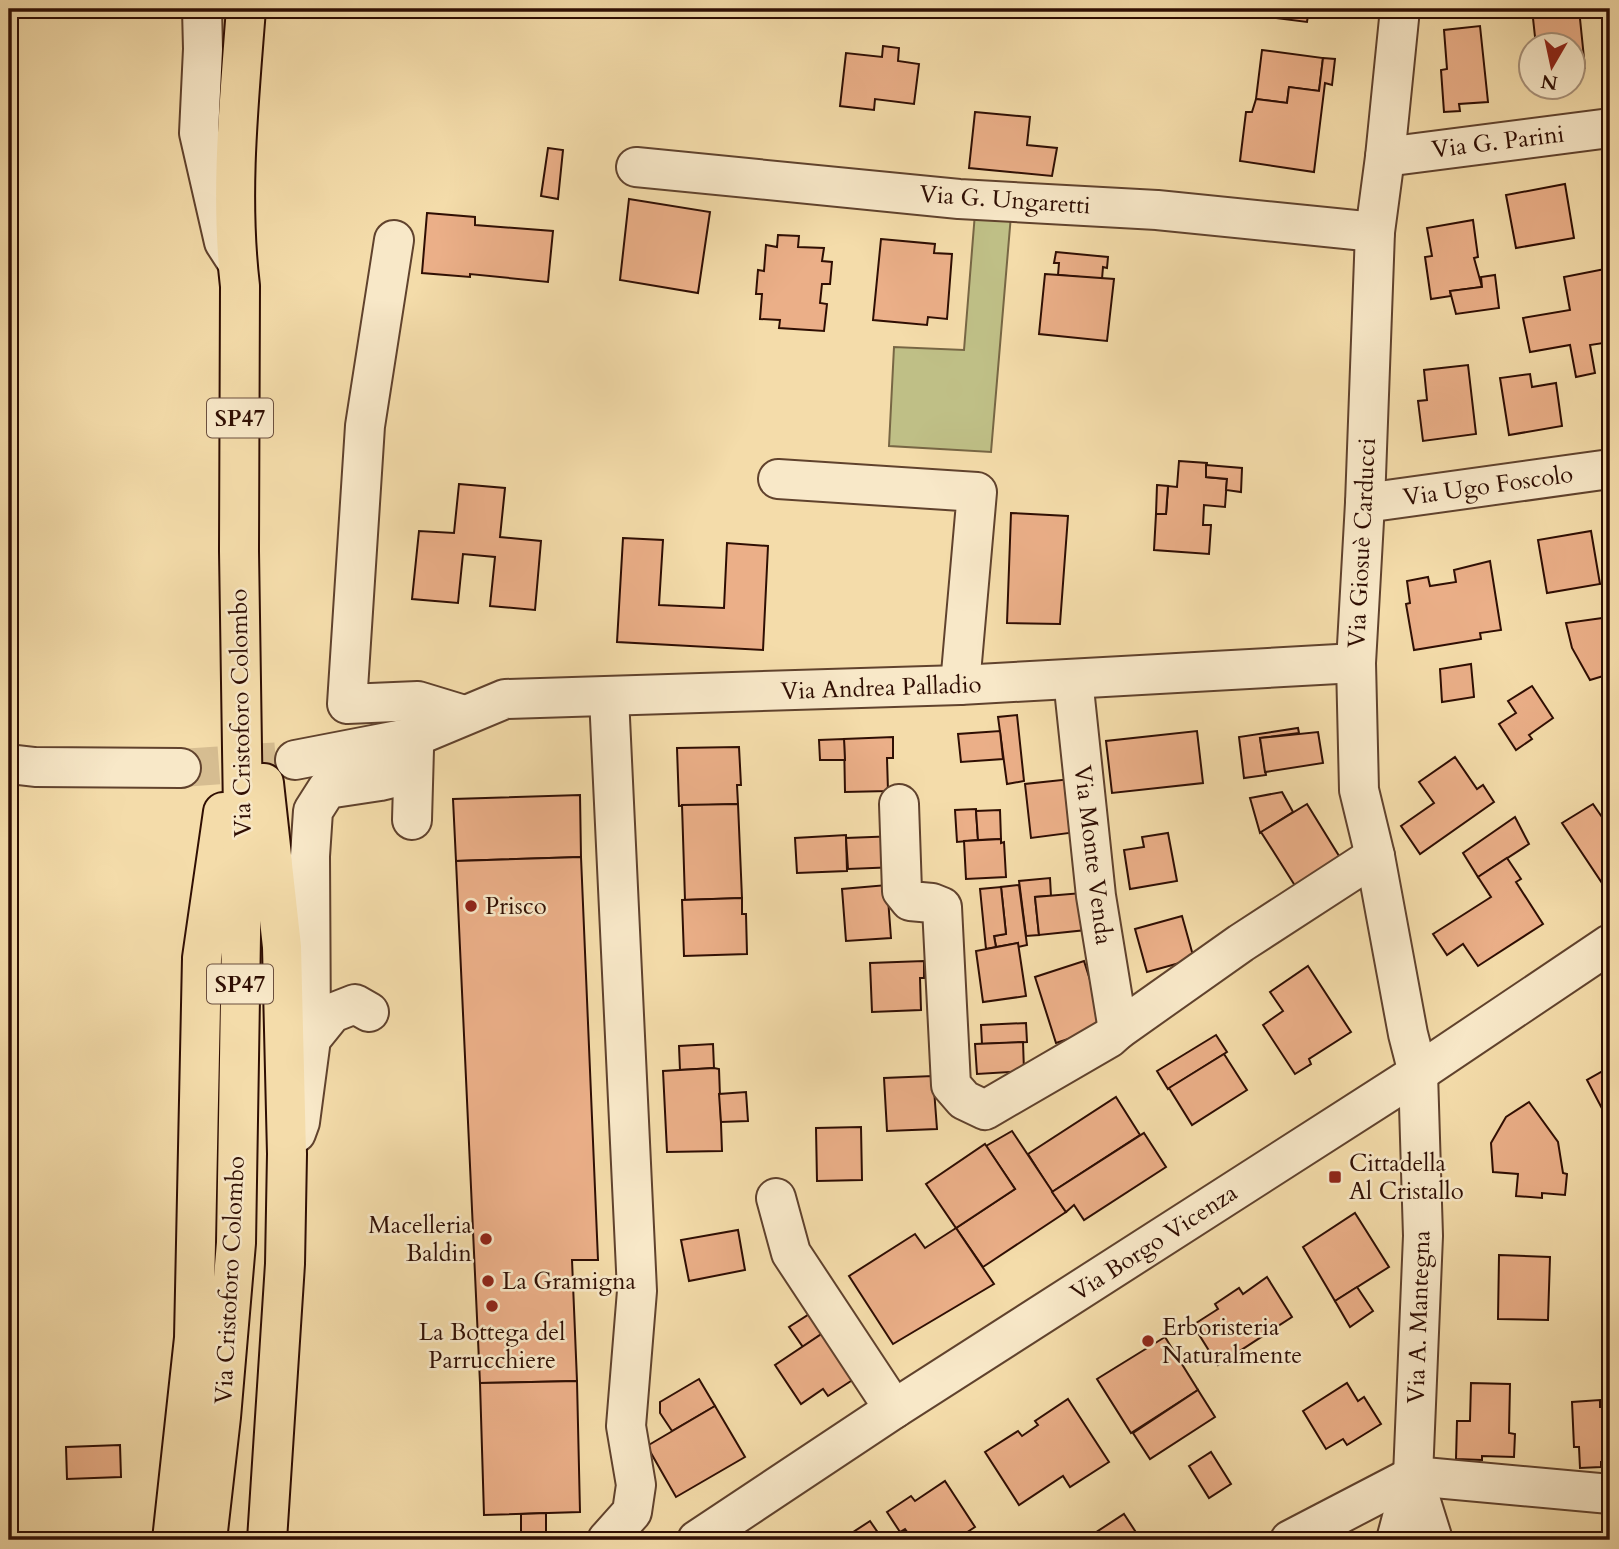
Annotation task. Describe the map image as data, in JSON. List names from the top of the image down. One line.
{"streets":{"main road":["SP47","Via Cristoforo Colombo"],"street":["Via G. Parini","Via G. Ungaretti","Via Ugo Foscolo","Via Giosuè Carducci","Via Andrea Palladio","Via Monte Venda","Via Borgo Vicenza","Via A. Mantegna"]},"crossings":[["Via G. Parini","Via Giosuè Carducci"],["Via G. Ungaretti","Via Giosuè Carducci"],["Via Ugo Foscolo","Via Giosuè Carducci"],["Via Giosuè Carducci","Via Andrea Palladio"],["Via Giosuè Carducci","Via Borgo Vicenza"],["Via Giosuè Carducci","Via A. Mantegna"],["Via Andrea Palladio","Via Monte Venda"],["Via Borgo Vicenza","Via A. Mantegna"]],"places":{"other":["Prisco","Macelleria Baldin","La Gramigna","La Bottega del Parrucchiere","Erboristeria Naturalmente"],"transit":["Cittadella Al Cristallo"]},"north":"bottom"}
